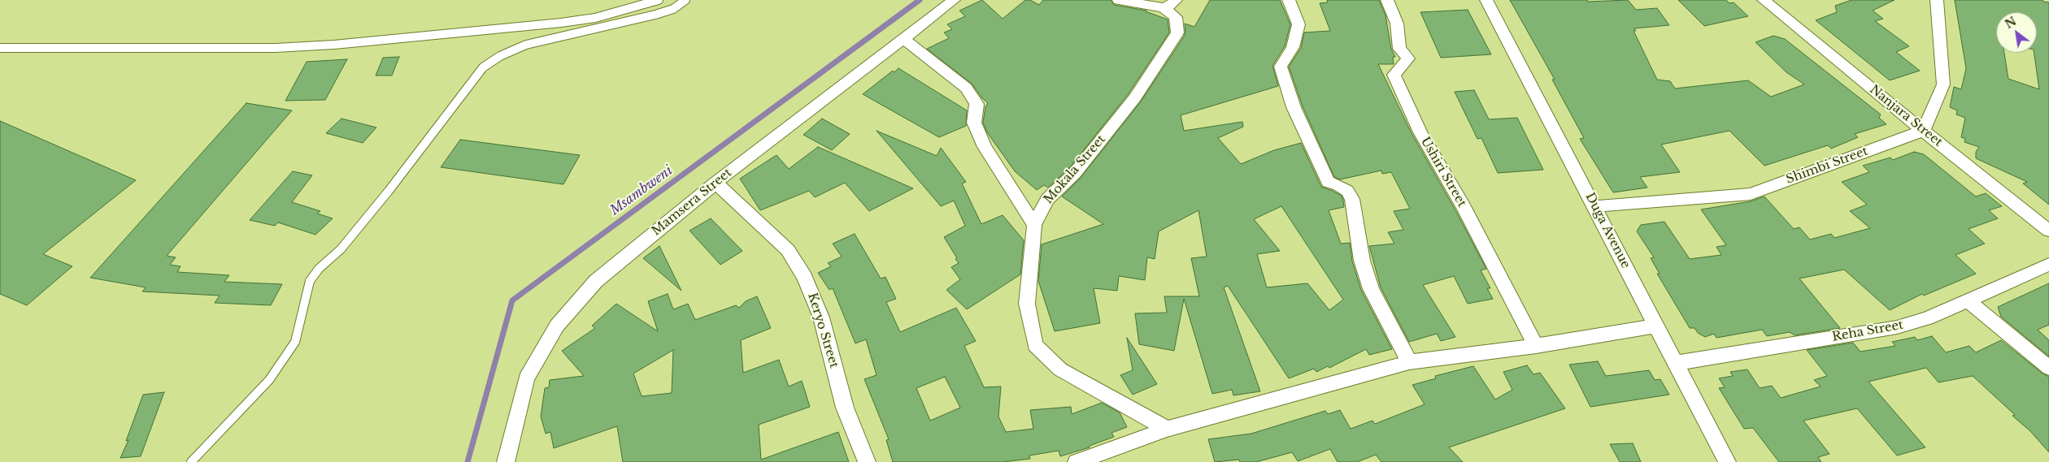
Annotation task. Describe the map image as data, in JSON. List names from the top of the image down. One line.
{"streets":{"street":["Nanjara Street","Shimbi Street","Mokala Street","Ushiri Street","Mamsera Street","Duga Avenue","Keryo Street","Reha Street"]},"crossings":[["Nanjara Street","Shimbi Street"],["Shimbi Street","Duga Avenue"],["Mamsera Street","Keryo Street"],["Duga Avenue","Reha Street"]],"water":["Msambweni"],"north":"top left"}
